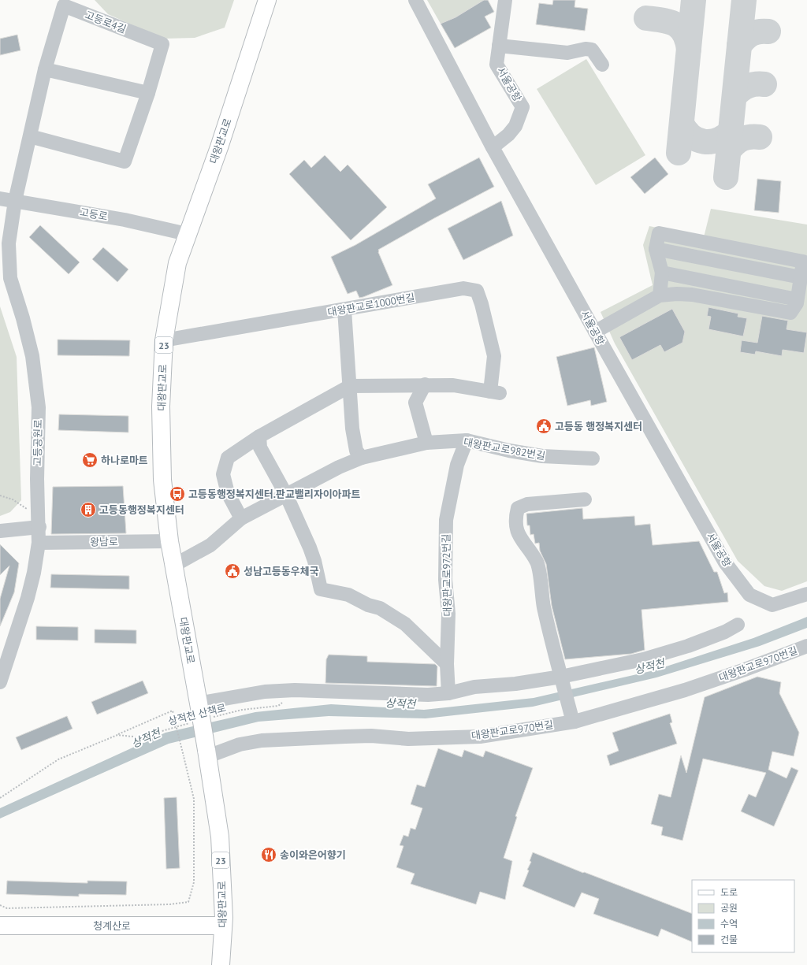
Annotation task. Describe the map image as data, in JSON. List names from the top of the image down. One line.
{"streets":{"main road":["대왕판교로","23","청계산로"],"street":["고등로4길","서울공항","고등로","대왕판교로1000번길","고등공원로","대왕판교로982번길","왕남로","대왕판교로972번길","대왕판교로970번길"],"path":["상적천 산책로"]},"crossings":[["고등로4길","고등로"],["고등로4길","고등공원로"],["대왕판교로","고등로"],["대왕판교로","대왕판교로1000번길"],["대왕판교로","23"],["대왕판교로","대왕판교로982번길"],["대왕판교로","왕남로"],["대왕판교로","대왕판교로970번길"],["대왕판교로","상적천 산책로"],["대왕판교로","청계산로"],["고등로","고등공원로"],["23","대왕판교로970번길"],["23","상적천 산책로"],["고등공원로","왕남로"],["대왕판교로982번길","대왕판교로972번길"]],"water":["상적천"],"places":{"public building":["고등동 행정복지센터","성남고등동우체국"],"supermarket":["하나로마트"],"bus stop":["고등동행정복지센터.판교밸리자이아파트"],"building":["고등동행정복지센터"],"restaurant":["송이와은어향기"]},"legend":["도로","공원","수역","건물"]}
